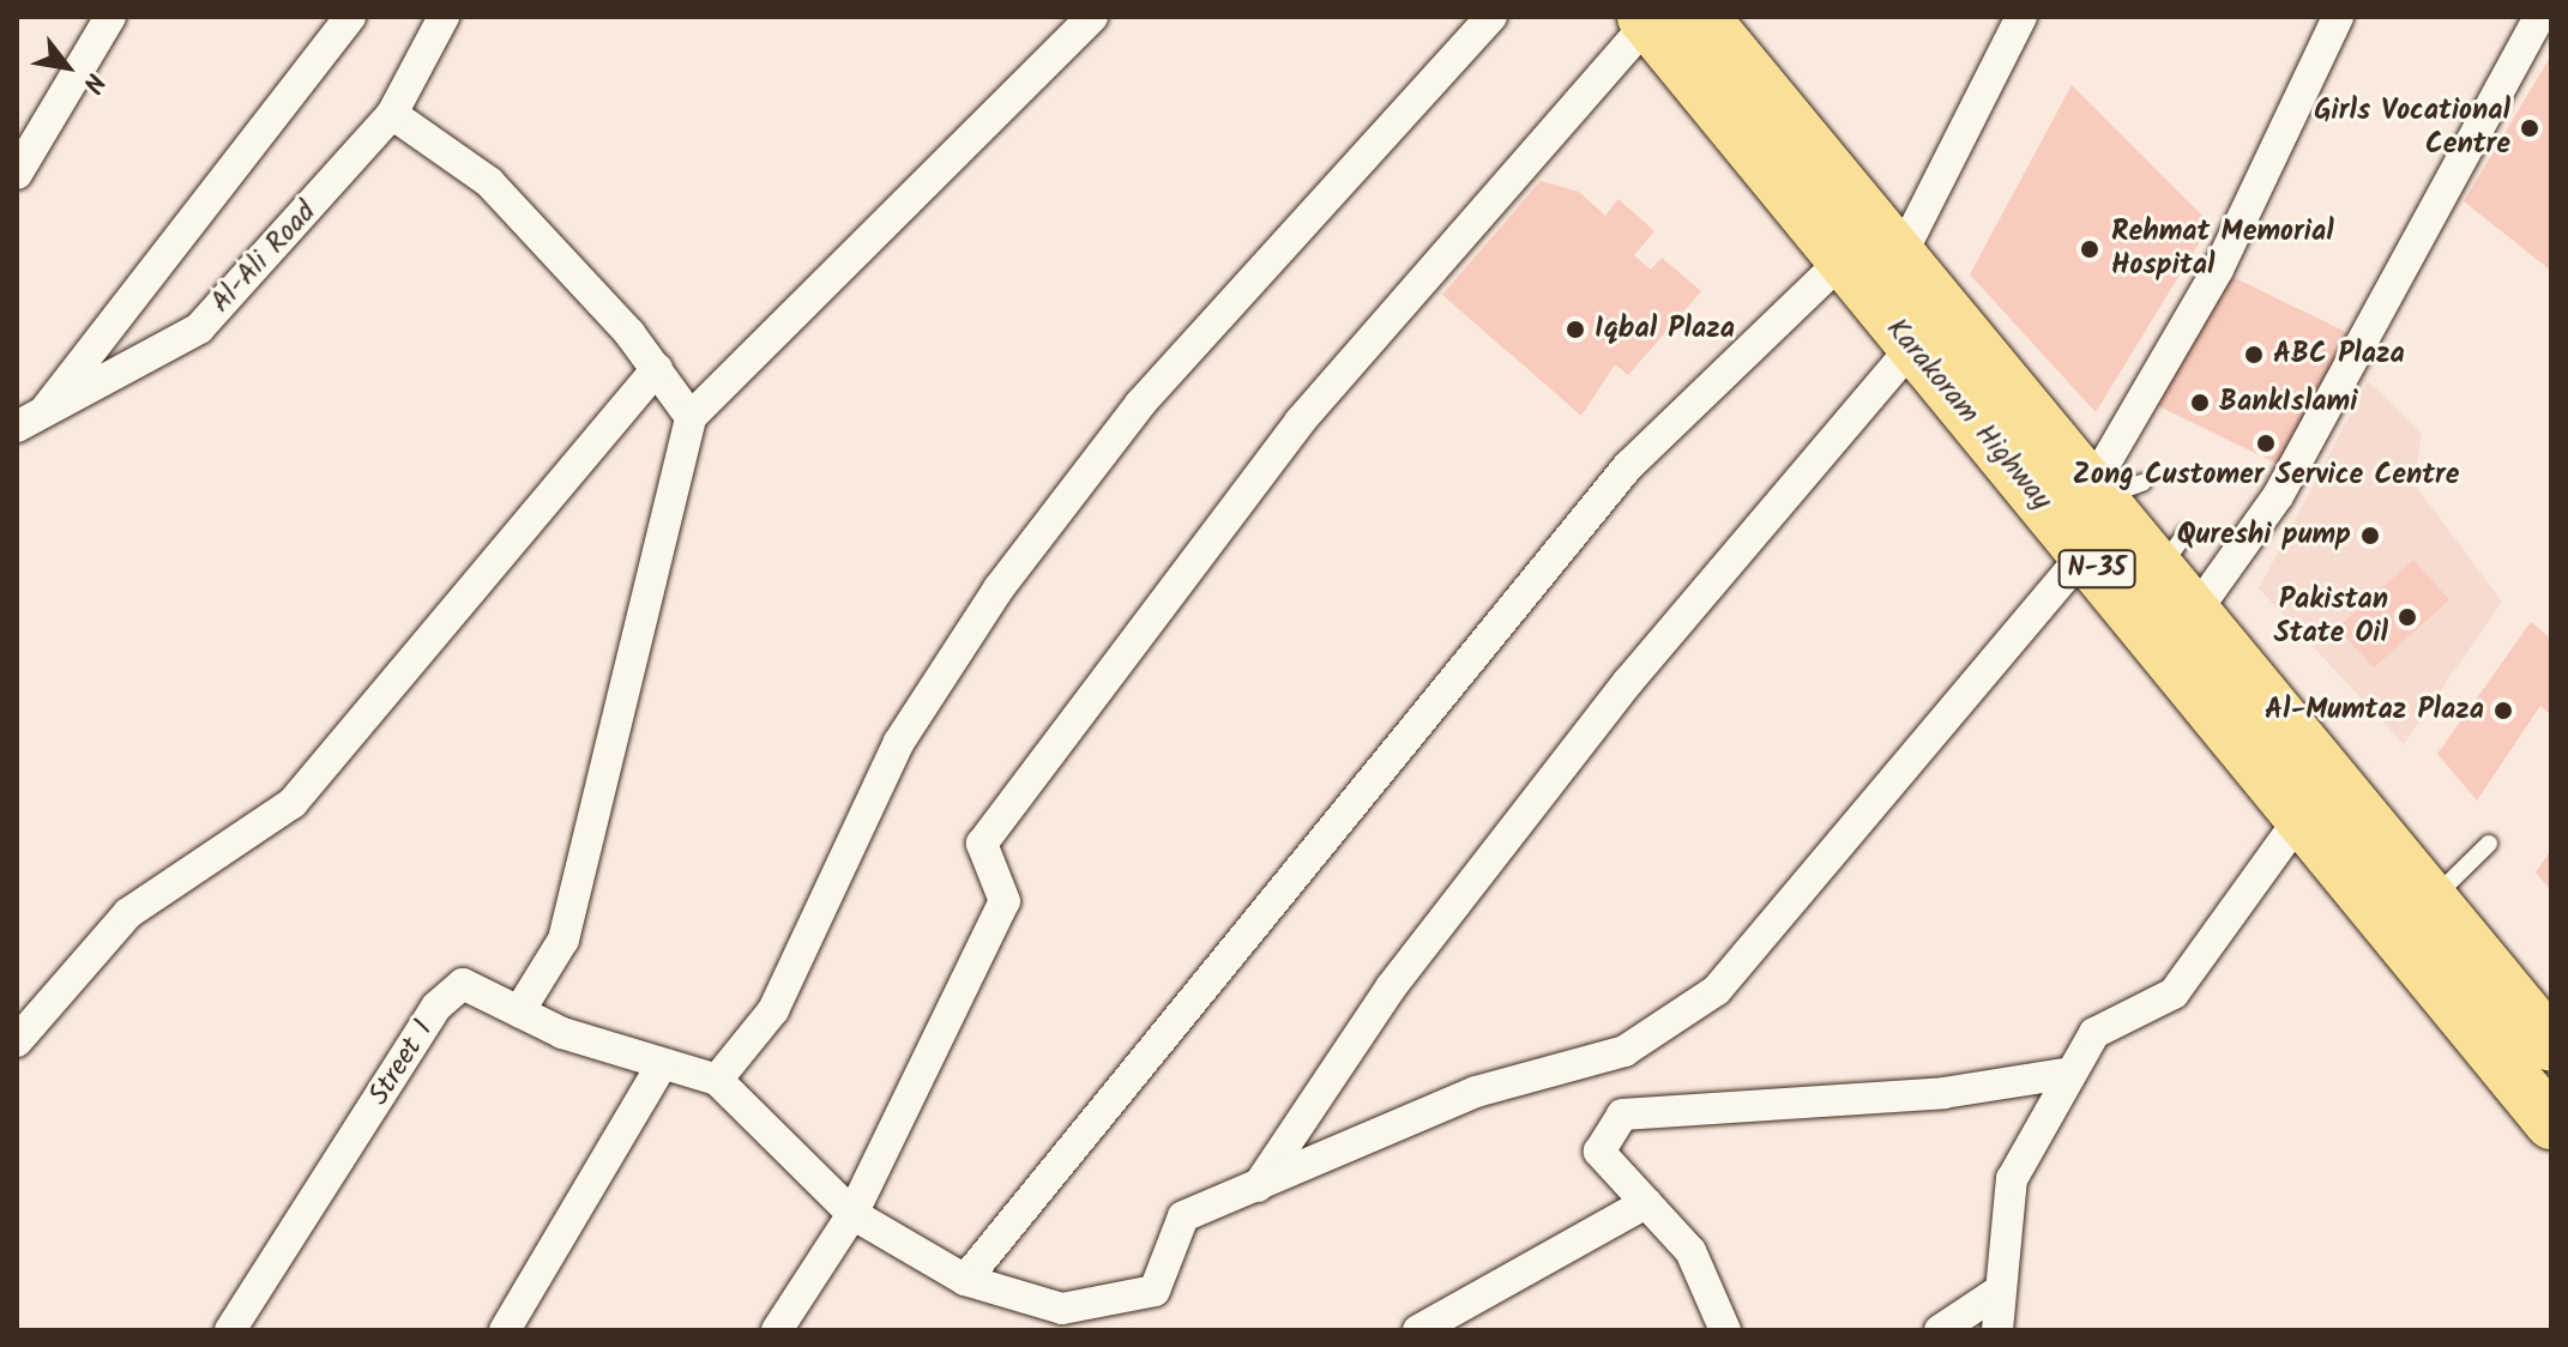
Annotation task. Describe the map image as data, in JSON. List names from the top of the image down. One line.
{"streets":{"highway":["Karakoram Highway","N-35"],"street":["Al-Ali Road","Street 1"]},"places":["Girls Vocational Centre","Rehmat Memorial Hospital","Iqbal Plaza","ABC Plaza","BankIslami","Zong Customer Service Centre","Qureshi pump","Pakistan State Oil","Al-Mumtaz Plaza"],"north":"bottom right"}
